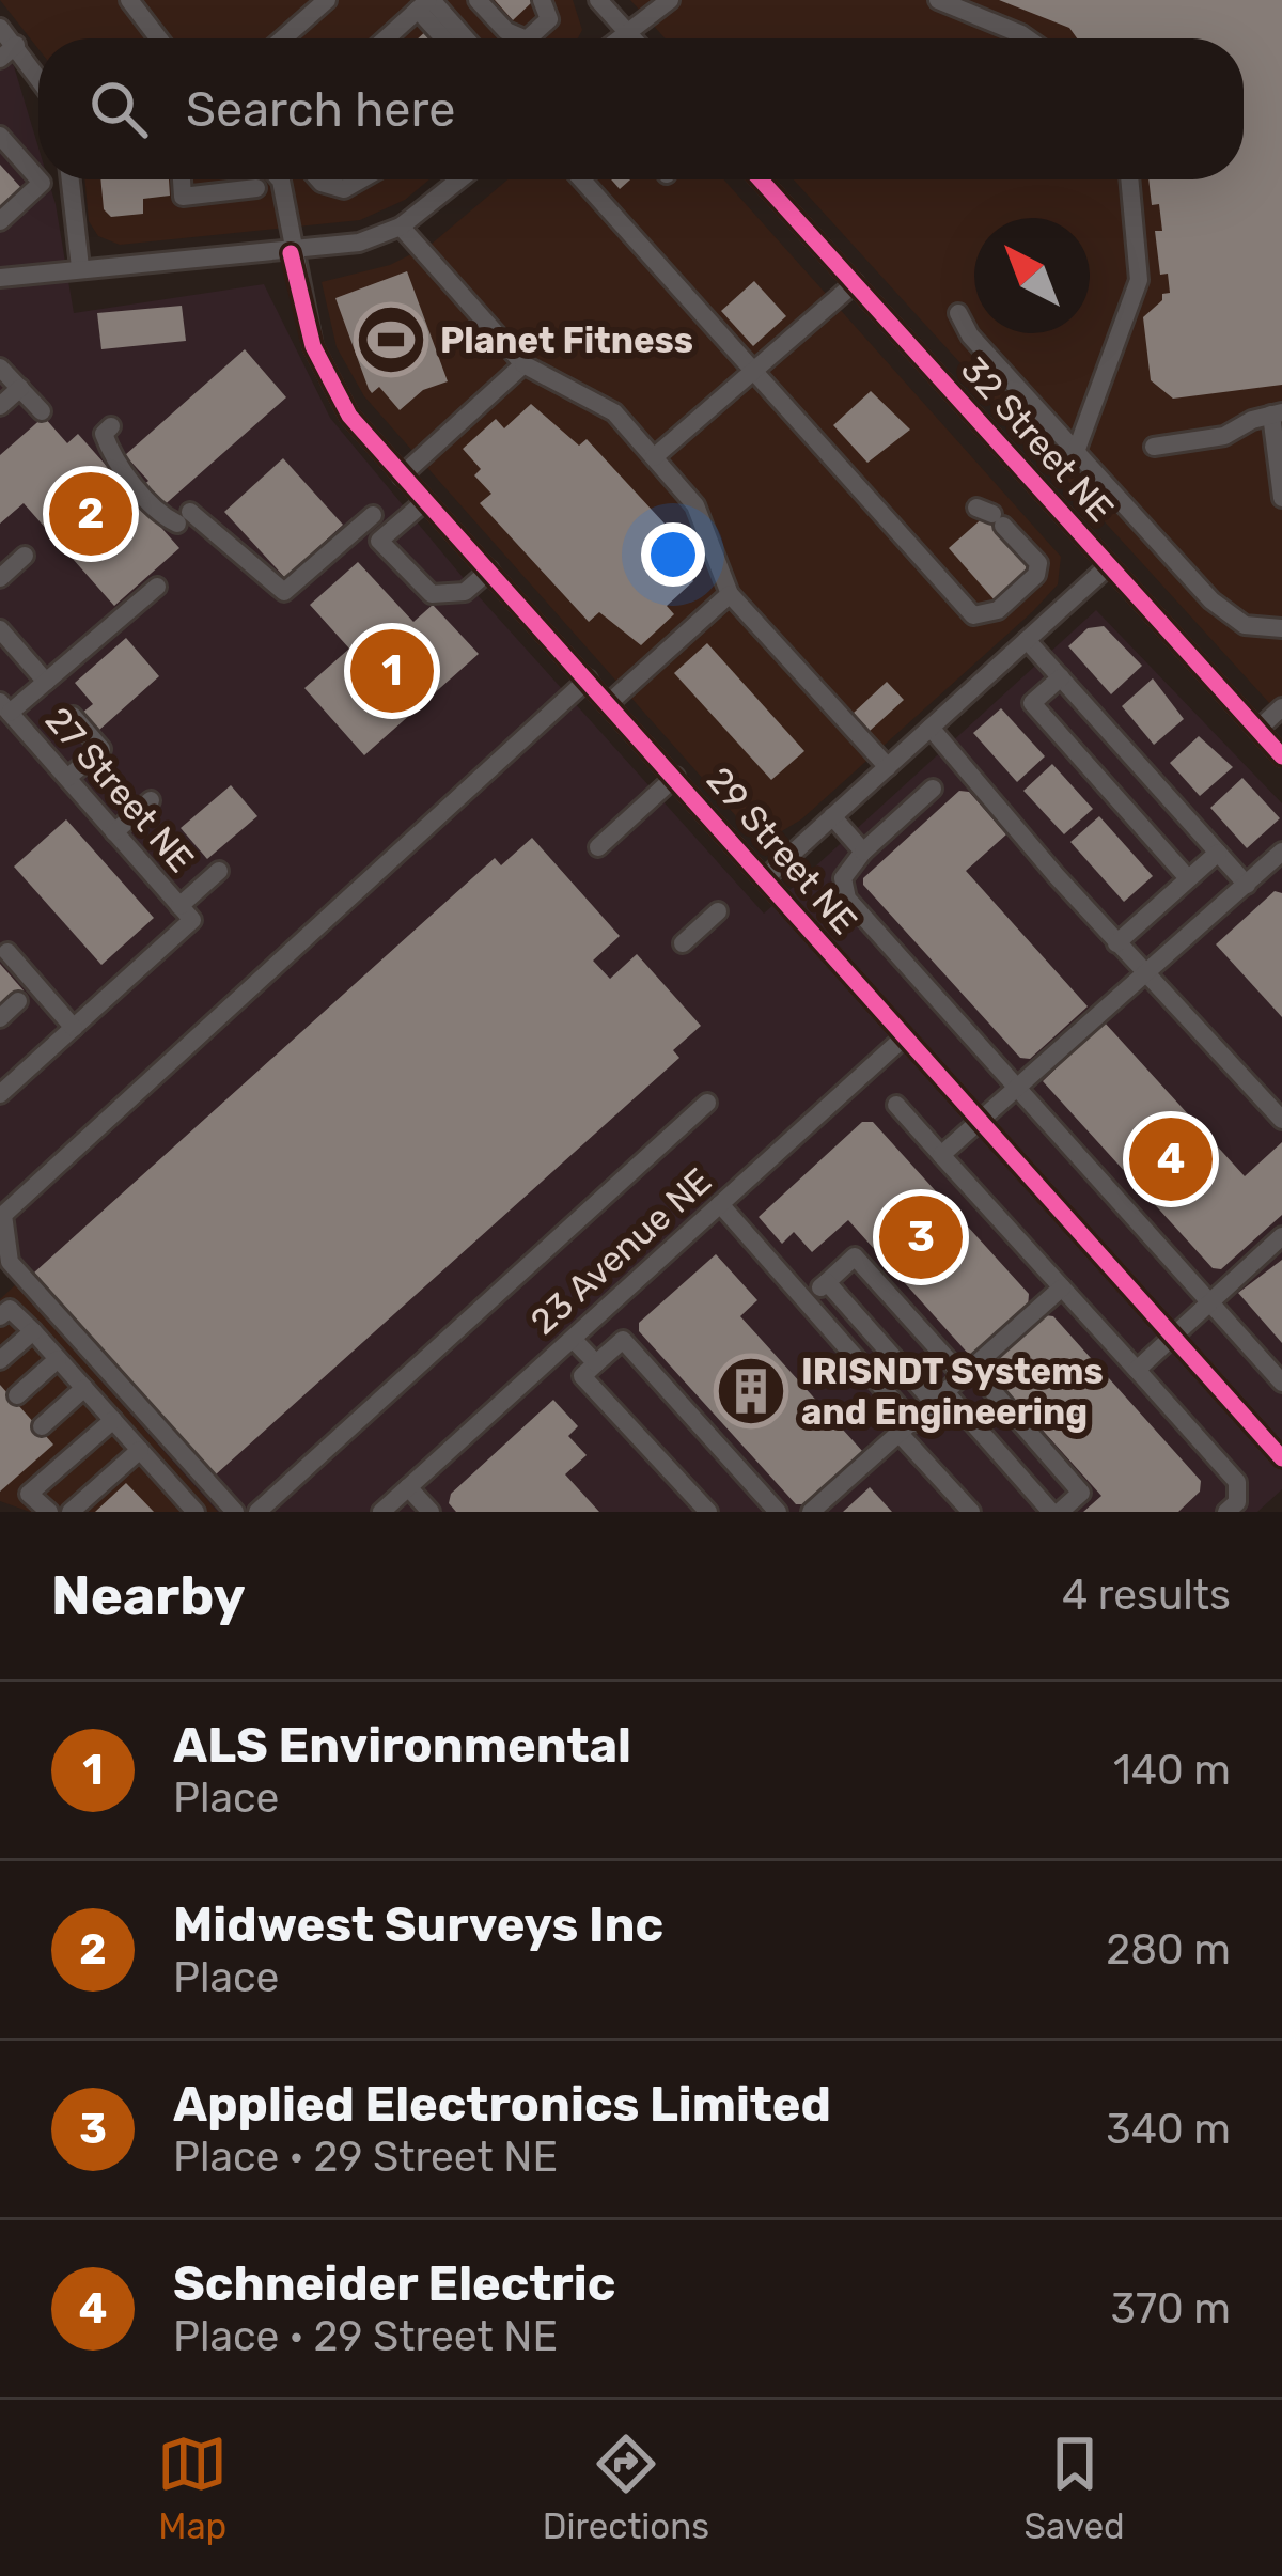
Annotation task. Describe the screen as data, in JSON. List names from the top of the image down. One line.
{"streets":{"street":["32 Street NE","27 Street NE","29 Street NE","23 Avenue NE"]},"crossings":[["29 Street NE","23 Avenue NE"]],"places":{"sports":["Planet Fitness"],"building":["IRISNDT Systems and Engineering"]},"north":"top left","page":{"search":"Search here","pins":["2","1","4","3"],"heading":["Nearby","4 results"],"list":[{"mark":"1","name":"ALS Environmental","note":"Place","value":"140 m"},{"mark":"2","name":"Midwest Surveys Inc","note":"Place","value":"280 m"},{"mark":"3","name":"Applied Electronics Limited","note":"Place · 29 Street NE","value":"340 m"},{"mark":"4","name":"Schneider Electric","note":"Place · 29 Street NE","value":"370 m"}],"nav":["Map","Directions","Saved"]}}
